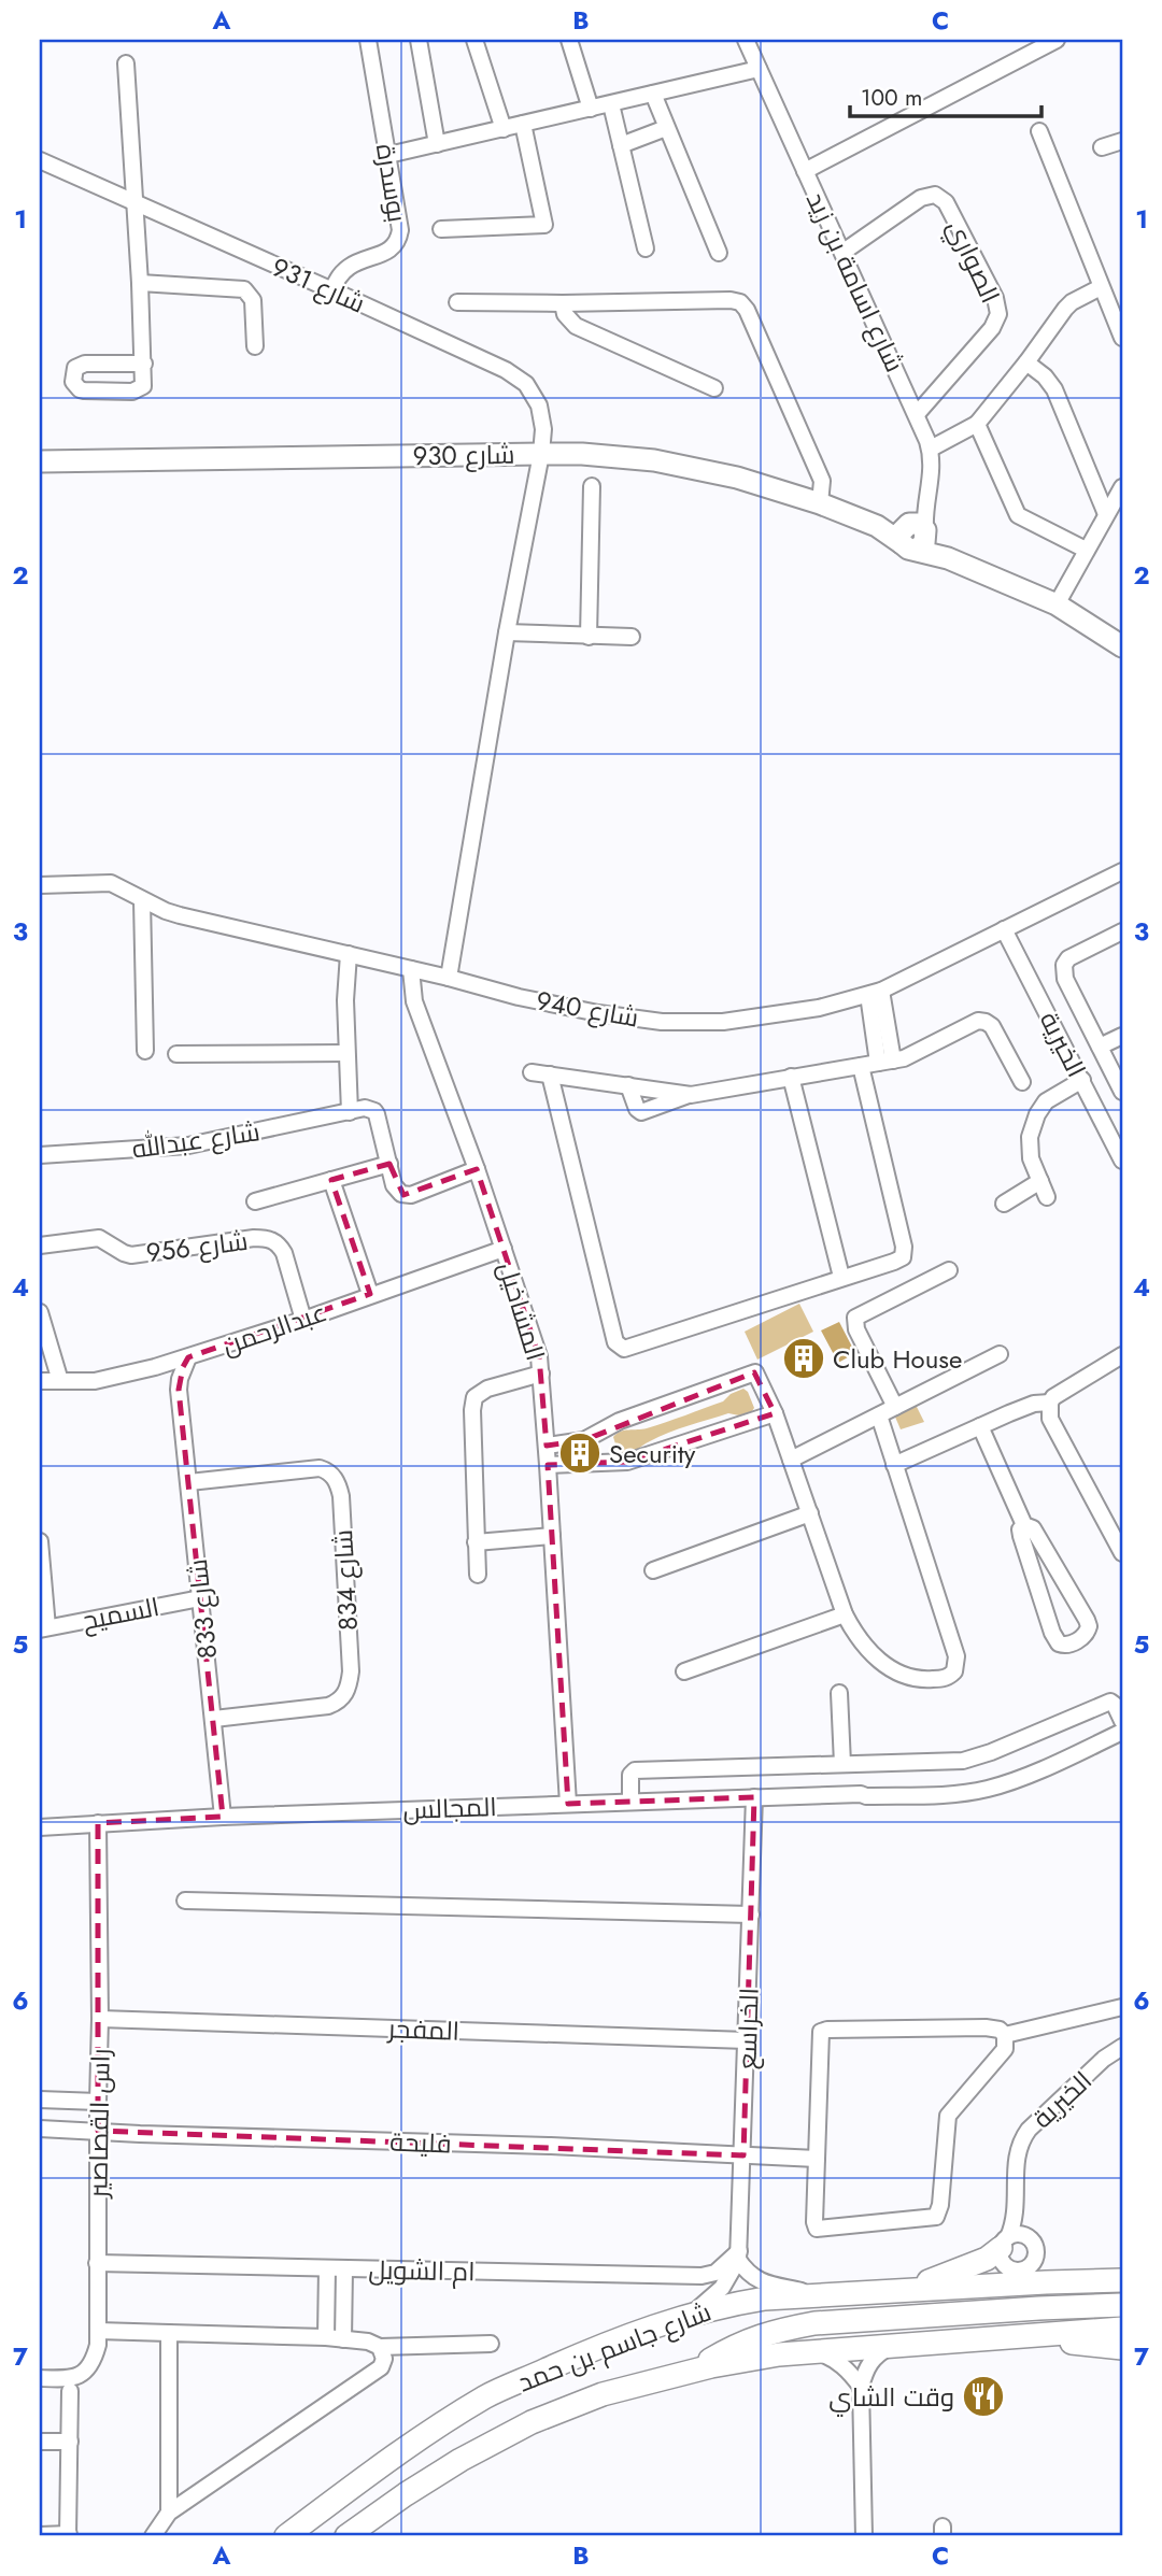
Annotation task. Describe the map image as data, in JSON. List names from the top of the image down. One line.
{"streets":{"main road":["شارع جاسم بن حمد"],"street":["بوسدرة","الصواري","شارع اسامة بن زيد","شارع 931","شارع 930","شارع 940","الخيرية","شارع عبدالله","شارع 956","المشاخيل","عبدالرحمن","شارع 834","شارع 833","السميح","المجالس","الخراسع","المفجر","راس القصاصير","فليحة","ام الشويل"]},"crossings":[["بوسدرة","شارع 931"],["الصواري","شارع اسامة بن زيد"],["شارع اسامة بن زيد","شارع 930"],["شارع 931","شارع 930"],["شارع 931","شارع 940"],["شارع 940","الخيرية"],["شارع 940","المشاخيل"],["شارع عبدالله","المشاخيل"],["شارع 956","عبدالرحمن"],["المشاخيل","عبدالرحمن"],["المشاخيل","المجالس"],["عبدالرحمن","شارع 833"],["شارع 834","شارع 833"],["شارع 833","السميح"],["شارع 833","المجالس"],["المجالس","الخراسع"],["المجالس","راس القصاصير"],["الخراسع","المفجر"],["الخراسع","فليحة"],["الخراسع","ام الشويل"],["الخراسع","شارع جاسم بن حمد"],["المفجر","راس القصاصير"],["راس القصاصير","فليحة"],["راس القصاصير","ام الشويل"]],"places":{"building":["Club House","Security"],"restaurant":["وقت الشاي"]},"scale_bar":"100 m","grid":{"columns":["A","B","C"],"rows":["1","2","3","4","5","6","7"]}}
